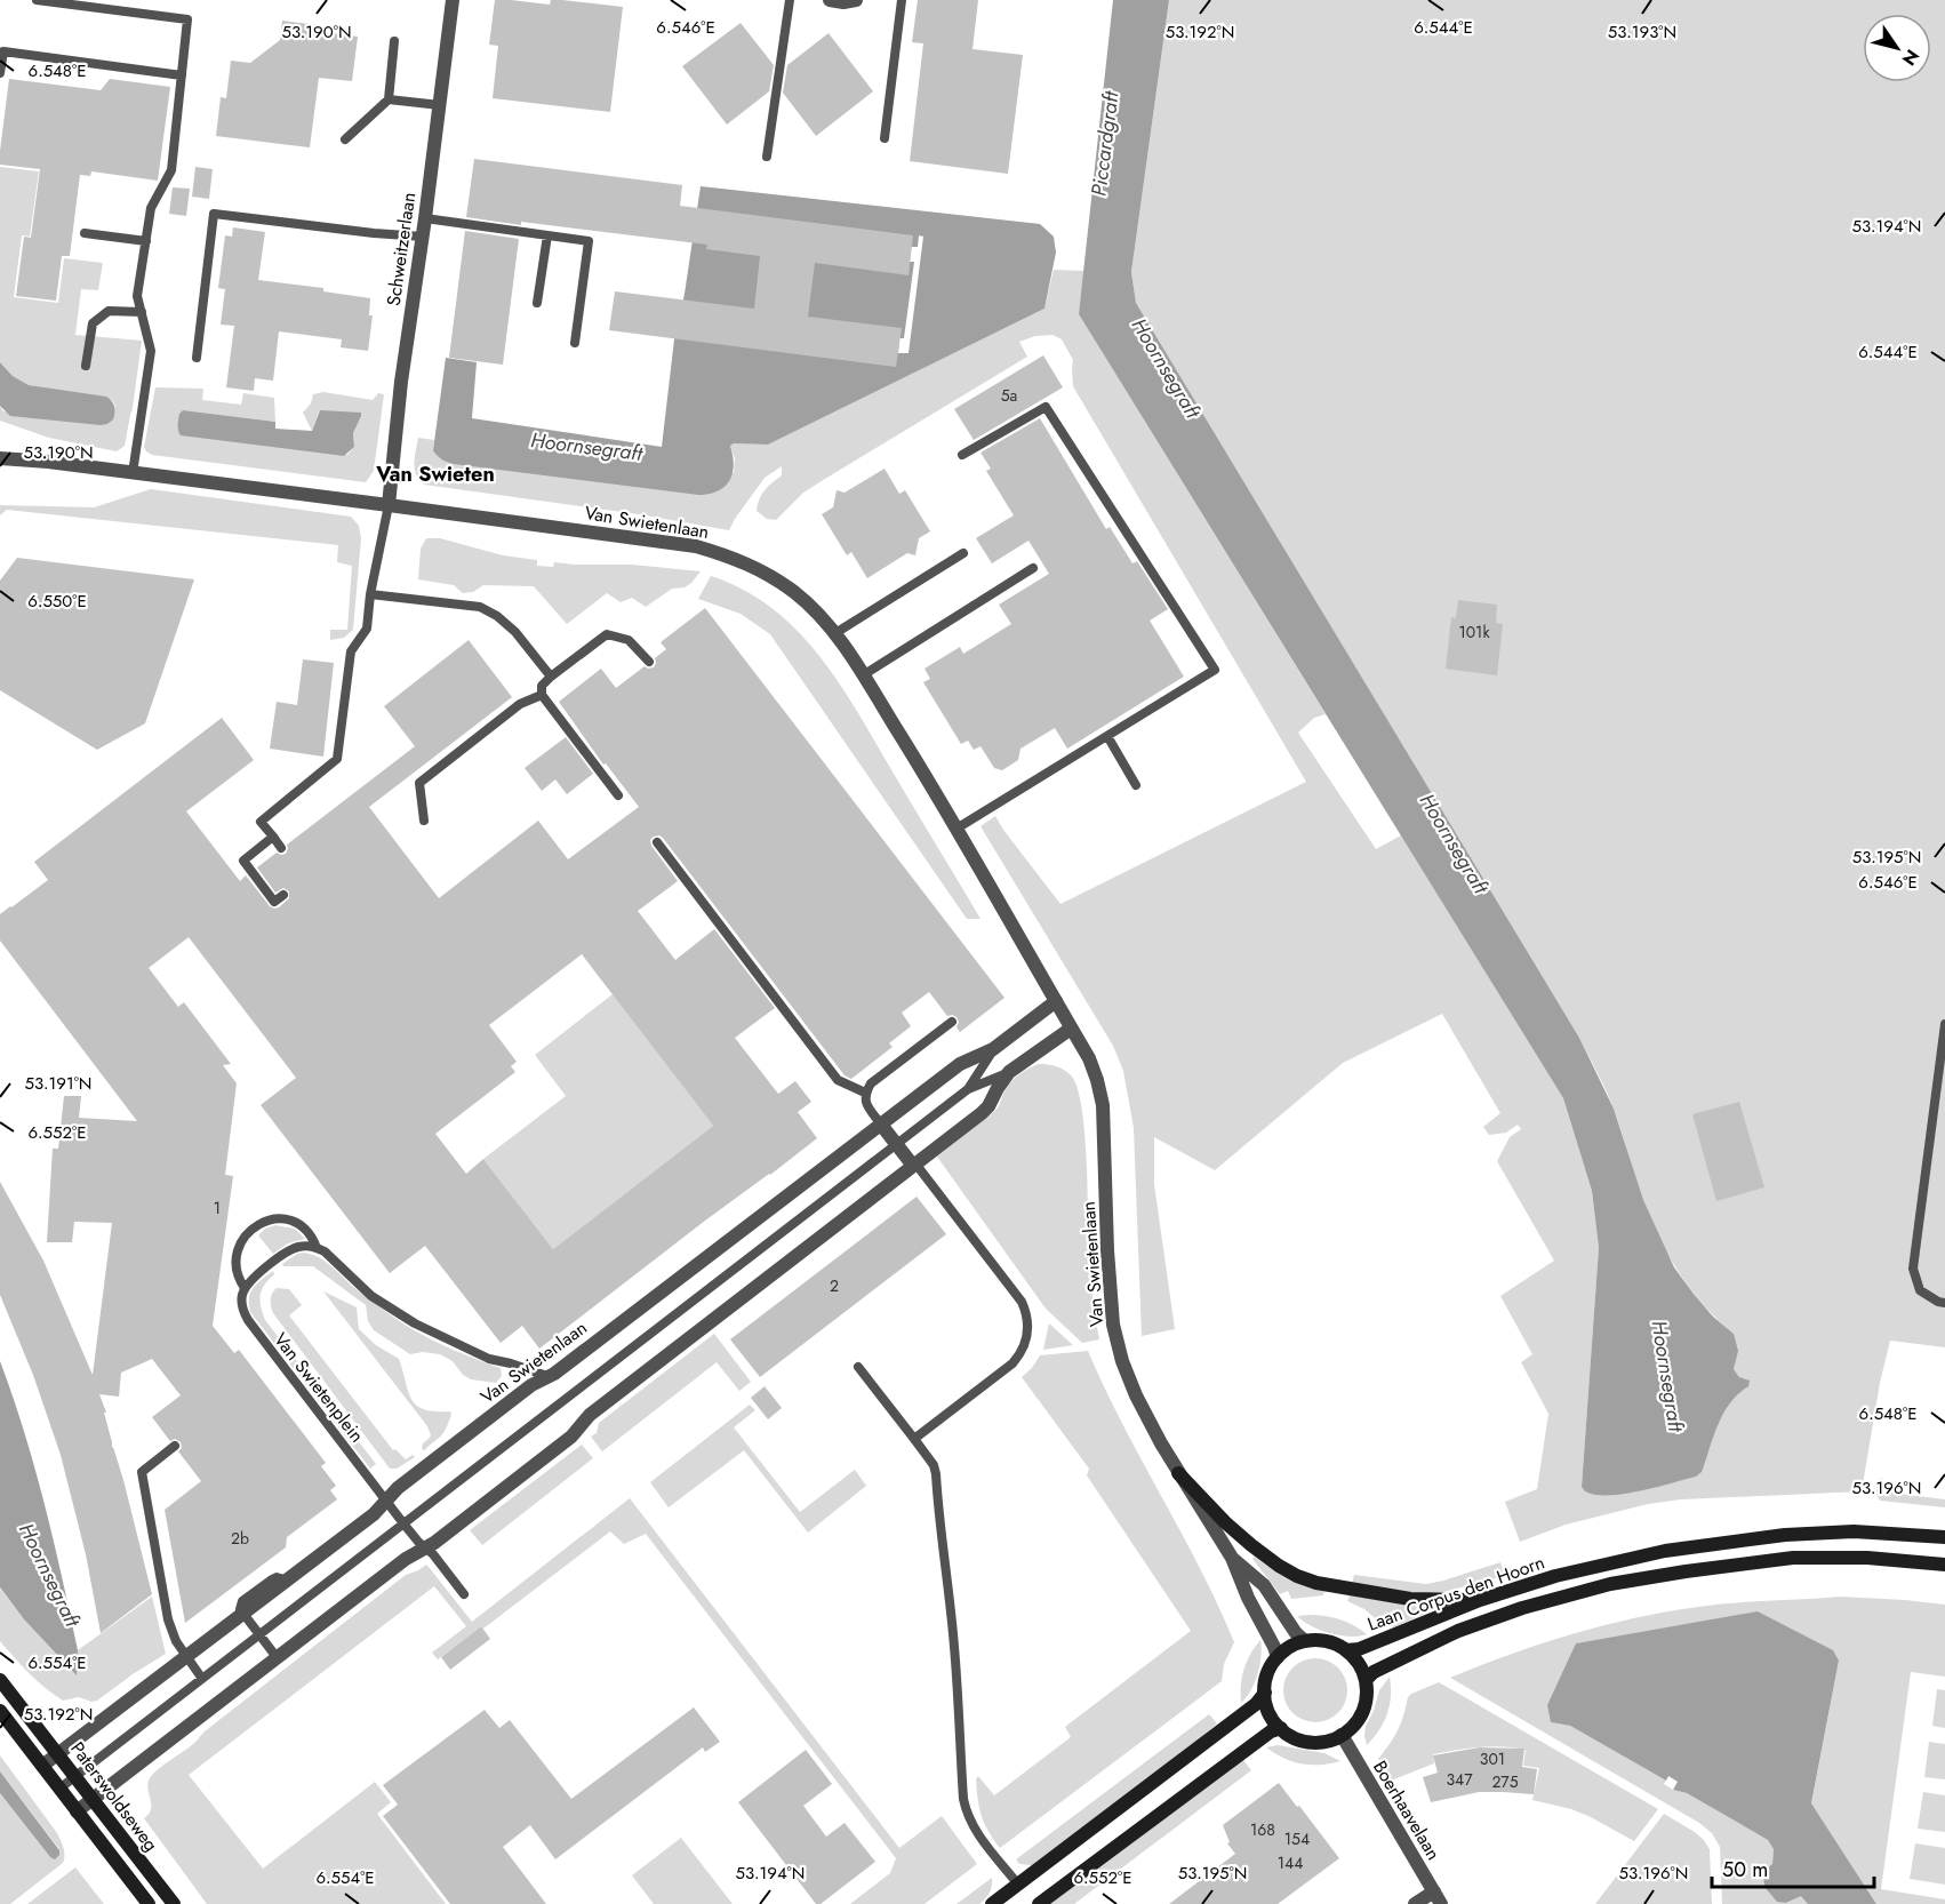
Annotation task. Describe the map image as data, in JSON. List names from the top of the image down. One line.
{"streets":{"main road":["Laan Corpus den Hoorn","Paterswoldseweg"],"street":["Schweitzerlaan","Van Swietenlaan","Boerhaavelaan"],"lane":["Van Swietenplein"]},"crossings":[["Schweitzerlaan","Van Swietenlaan"],["Van Swietenlaan","Van Swietenplein"],["Van Swietenlaan","Laan Corpus den Hoorn"],["Van Swietenlaan","Paterswoldseweg"],["Van Swietenlaan","Boerhaavelaan"],["Laan Corpus den Hoorn","Boerhaavelaan"]],"districts":["Van Swieten"],"water":["Piccardgraft","Hoornsegraft"],"house_numbers":["5a","101k","1","2","2b","301","347","275","168","154","144"],"scale_bar":"50 m","north":"bottom right","coordinates":["6.546°E","6.544°E","53.190°N","53.192°N","53.193°N","6.548°E","53.194°N","6.550°E","53.195°N","53.191°N","6.552°E","53.196°N","6.554°E"]}
